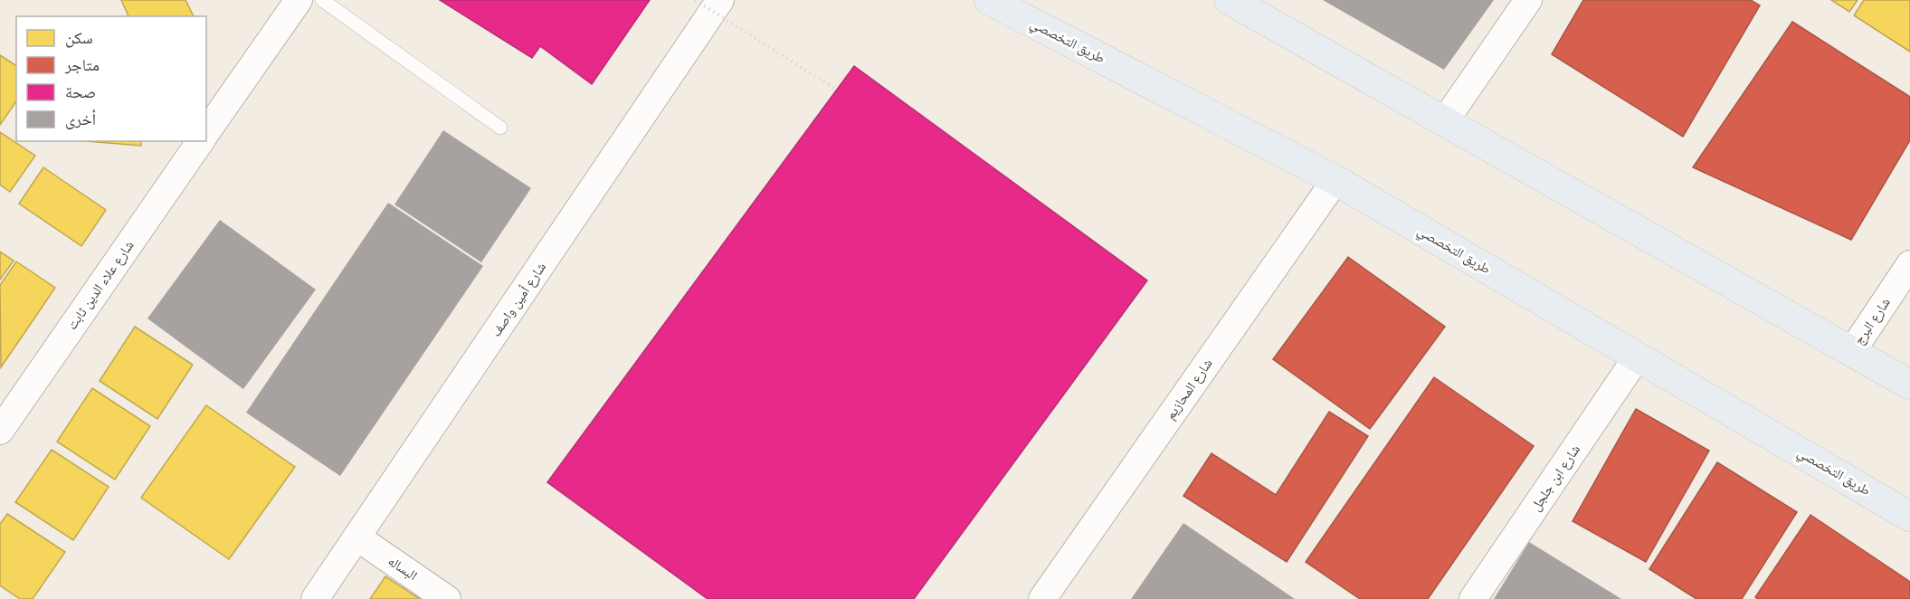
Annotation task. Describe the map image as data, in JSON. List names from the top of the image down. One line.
{"streets":{"main road":["طريق التخصصي"],"street":["شارع علاء الدين ثابت","شارع أمين واصف","شارع البرج","شارع المحازيم","شارع ابن جلجل","البساله"]},"crossings":[["طريق التخصصي","شارع المحازيم"],["طريق التخصصي","شارع ابن جلجل"],["شارع أمين واصف","البساله"]],"legend":["سكن","متاجر","صحة","أخرى"]}
